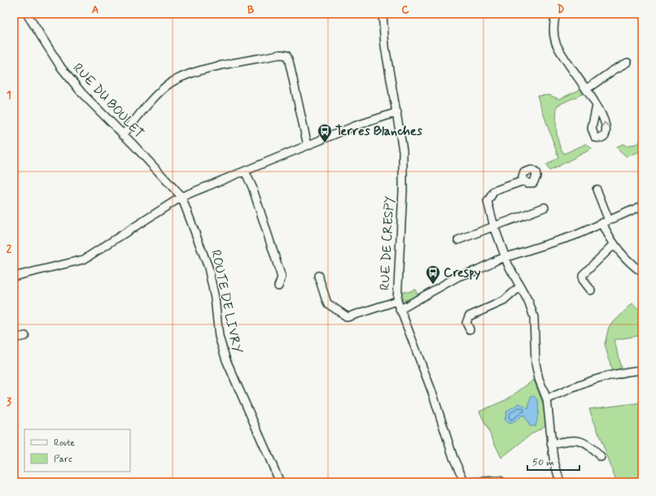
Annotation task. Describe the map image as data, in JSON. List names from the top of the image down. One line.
{"streets":{"street":["RUE DU BOULET","RUE DE CRESPY","ROUTE DE LIVRY"]},"crossings":[["RUE DU BOULET","ROUTE DE LIVRY"]],"places":{"bus stop":["Terres Blanches","Crespy"]},"legend":["Route","Parc"],"scale_bar":"50 m","grid":{"columns":["A","B","C","D"],"rows":["1","2","3"]}}
